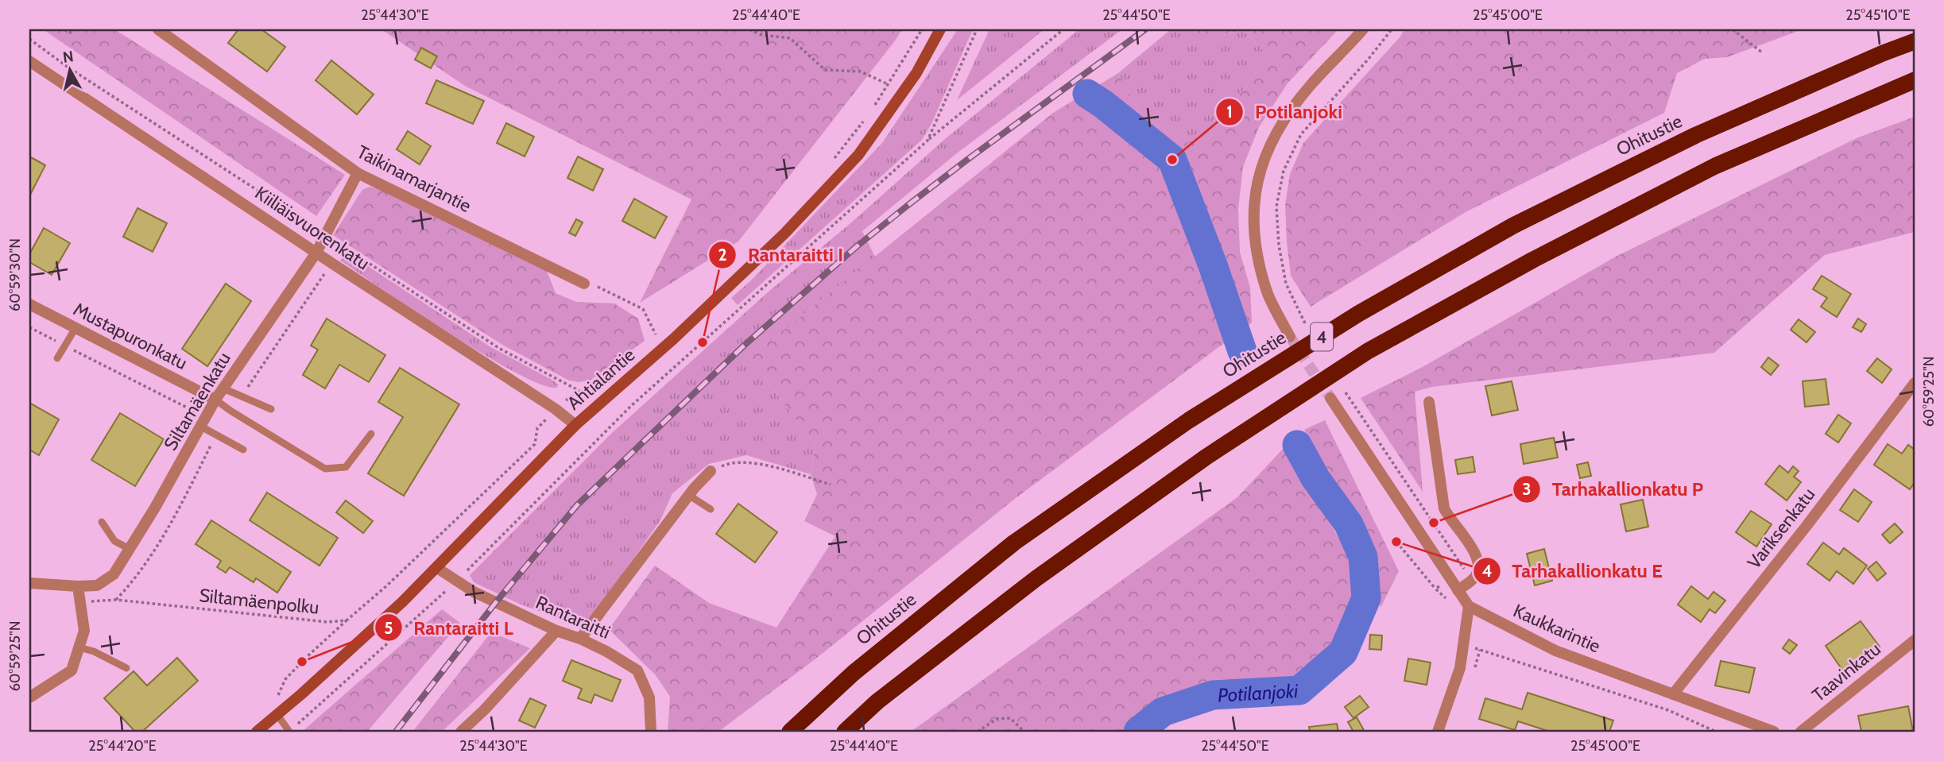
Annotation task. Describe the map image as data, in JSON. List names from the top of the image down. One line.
{"streets":{"highway":["Ohitustie","4"],"main road":["Ahtialantie"],"street":["Taikinamarjantie","Kiiliäisvuorenkatu","Mustapuronkatu","Siltamäenkatu","Variksenkatu","Rantaraitti","Kaukkarintie","Taavinkatu"],"path":["Siltamäenpolku"]},"crossings":[["Taikinamarjantie","Siltamäenkatu"],["Kiiliäisvuorenkatu","Ahtialantie"],["Kiiliäisvuorenkatu","Siltamäenkatu"],["Mustapuronkatu","Siltamäenkatu"],["Ahtialantie","Rantaraitti"],["Variksenkatu","Kaukkarintie"]],"water":["Potilanjoki"],"places":["Potilanjoki","Rantaraitti I","Tarhakallionkatu P","Tarhakallionkatu E","Rantaraitti L"],"north":"top","coordinates":["25°44'30\"E","25°44'40\"E","25°44'50\"E","25°45'00\"E","25°45'10\"E","60°59'30\"N","60°59'25\"N","25°44'20\"E"]}
